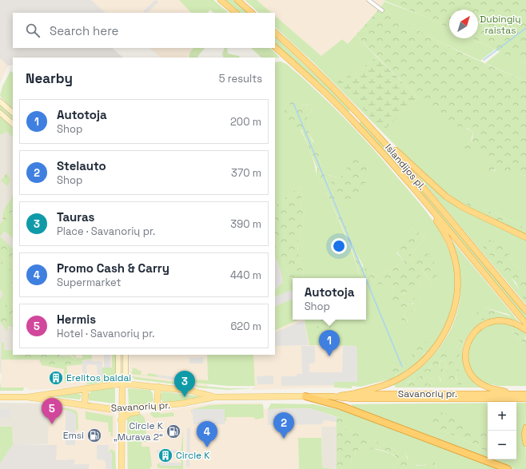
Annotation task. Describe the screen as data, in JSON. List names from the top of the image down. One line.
{"streets":{"highway":["Islandijos pl.","Savanorių pr."]},"parks":["Dubingių raistas"],"places":{"building":["Erelitos baldai","Circle K"],"fuel station":["Circle K „Murava 2“","Emsi"]},"north":"top right","page":{"search":"Search here","heading":["Nearby","5 results"],"list":[{"mark":"1","name":"Autotoja","note":"Shop","value":"200 m"},{"mark":"2","name":"Stelauto","note":"Shop","value":"370 m"},{"mark":"3","name":"Tauras","note":"Place · Savanorių pr.","value":"390 m"},{"mark":"4","name":"Promo Cash & Carry","note":"Supermarket","value":"440 m"},{"mark":"5","name":"Hermis","note":"Hotel · Savanorių pr.","value":"620 m"}],"popup":["Autotoja","Shop"],"pins":["1","3","5","2","4"],"map_buttons":["+","−"]}}
